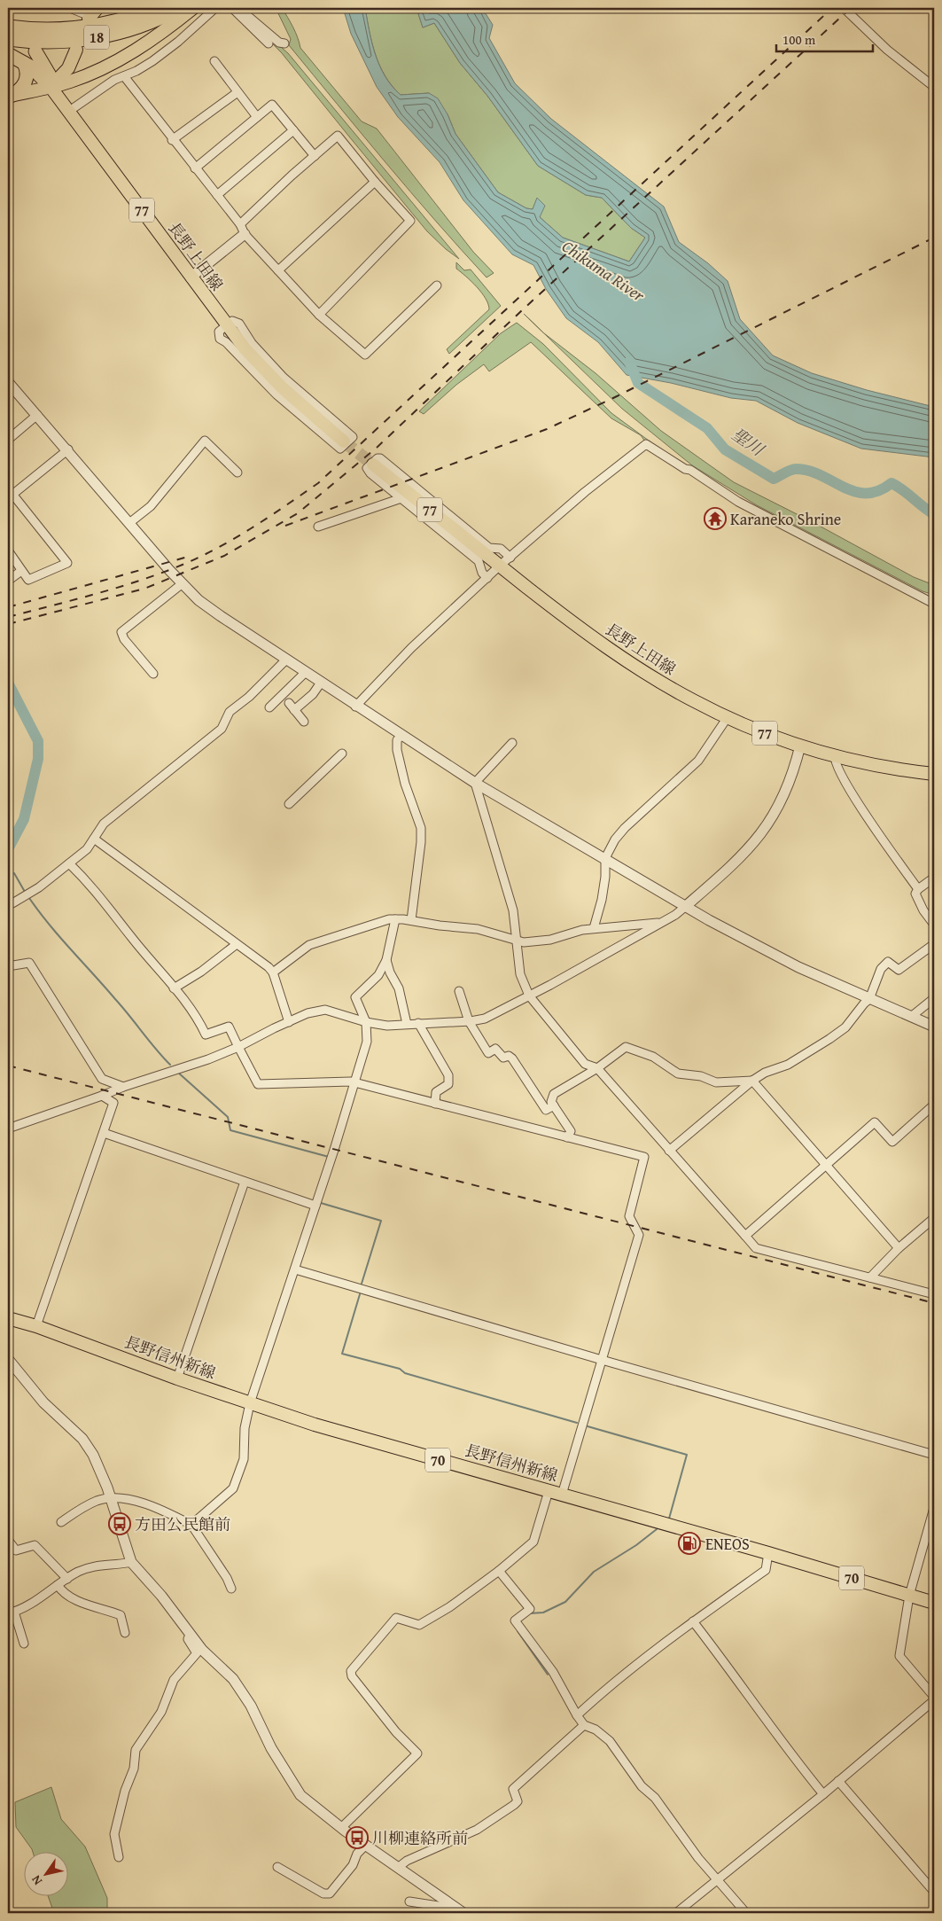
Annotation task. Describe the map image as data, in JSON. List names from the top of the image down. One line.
{"streets":{"highway":["18"],"main road":["77","長野上田線","長野信州新線","70"]},"water":["Chikuma River","聖川"],"places":{"temple":["Karaneko Shrine"],"bus stop":["方田公民館前","川柳連絡所前"],"fuel station":["ENEOS"]},"scale_bar":"100 m","north":"bottom left"}
